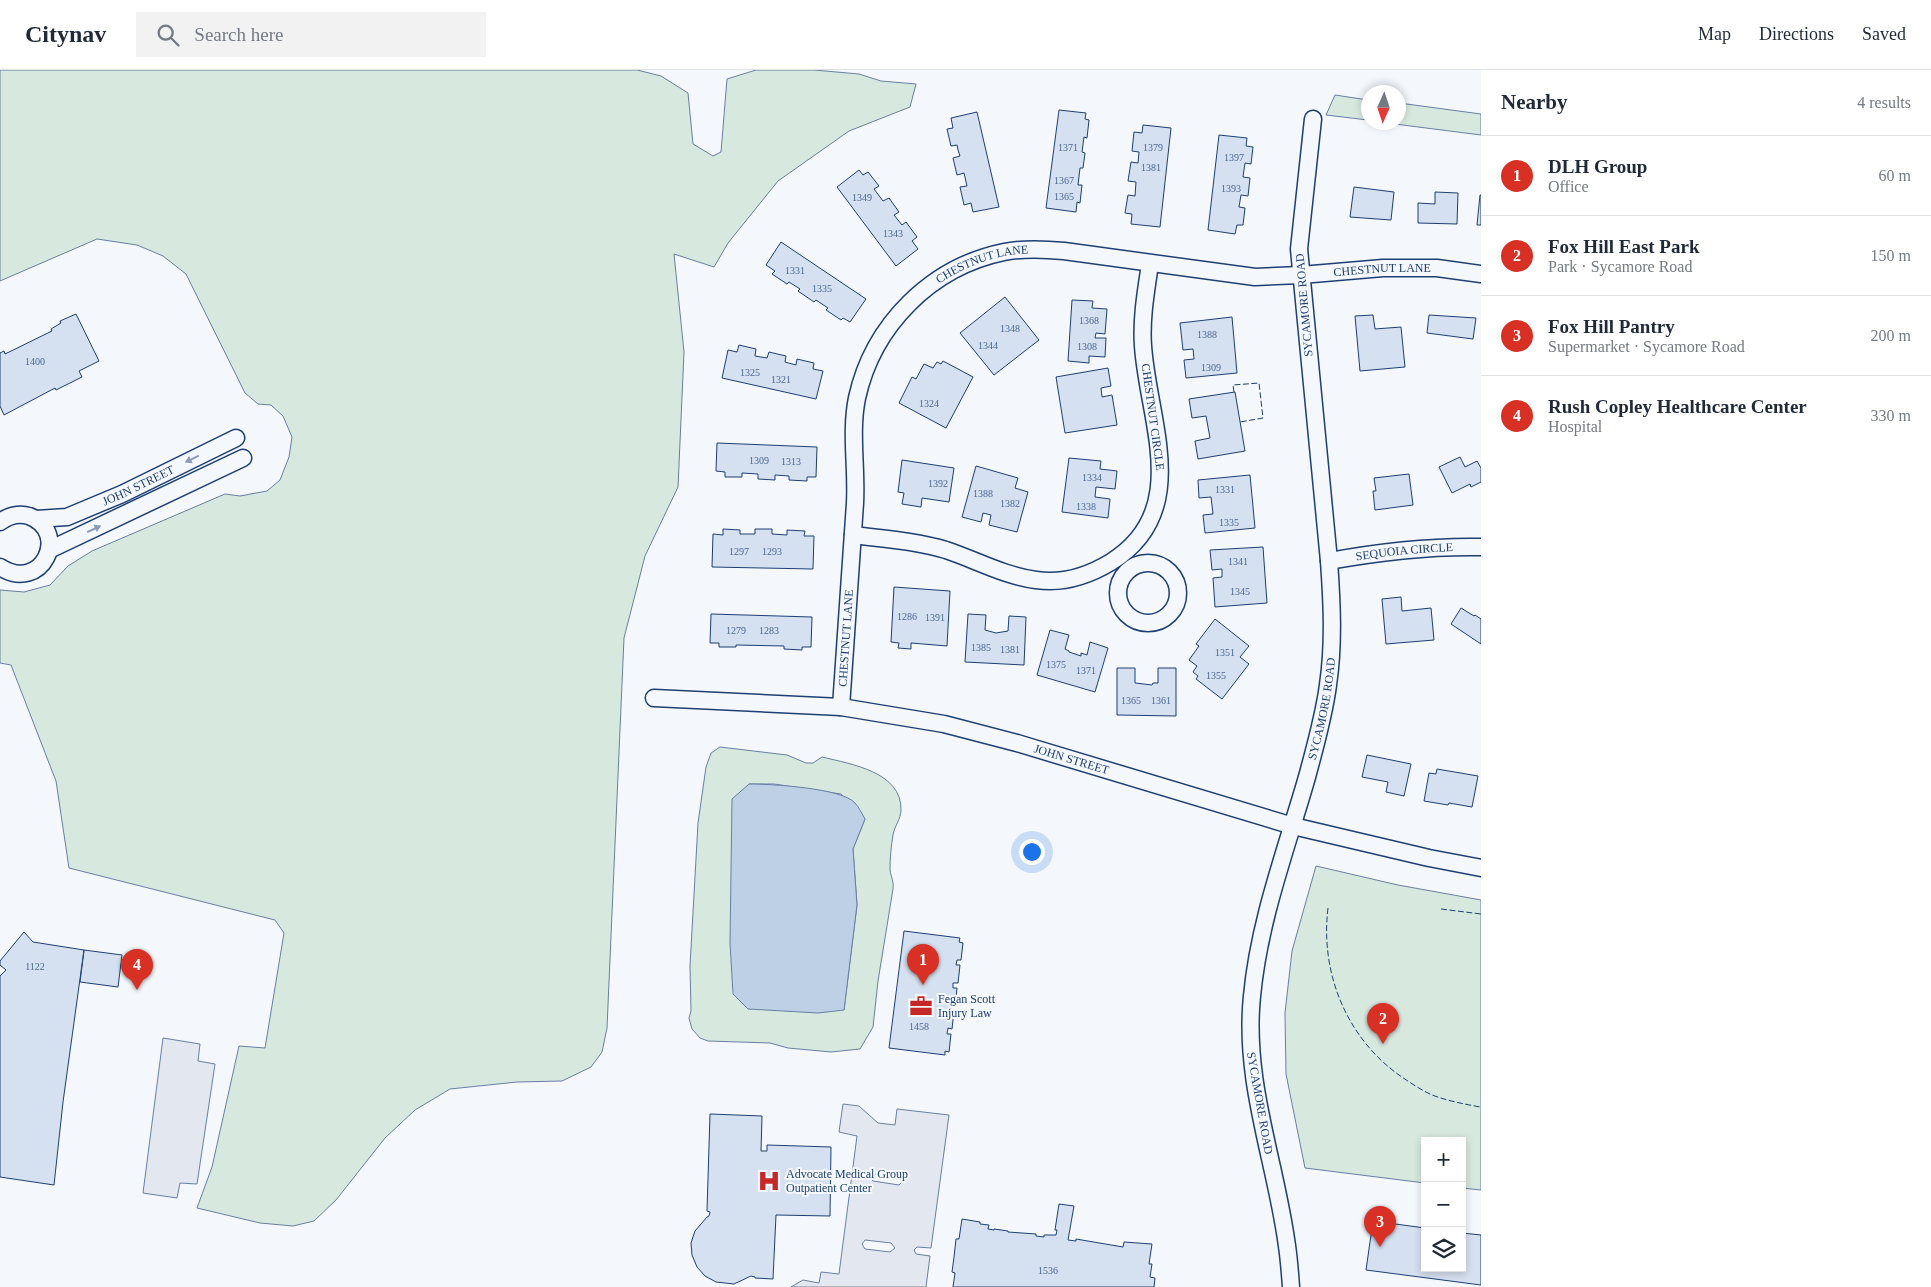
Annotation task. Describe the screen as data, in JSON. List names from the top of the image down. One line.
{"streets":{"street":["CHESTNUT LANE","SYCAMORE ROAD","CHESTNUT CIRCLE","JOHN STREET","SEQUOIA CIRCLE"]},"crossings":[["CHESTNUT LANE","SYCAMORE ROAD"],["CHESTNUT LANE","CHESTNUT CIRCLE"],["CHESTNUT LANE","JOHN STREET"],["SYCAMORE ROAD","JOHN STREET"],["SYCAMORE ROAD","SEQUOIA CIRCLE"]],"places":{"office":["Fegan Scott Injury Law"],"hospital":["Advocate Medical Group Outpatient Center"]},"house_numbers":["1371","1379","1397","1381","1367","1393","1365","1349","1343","1331","1335","1368","1348","1388","1344","1308","1400","1309","1325","1321","1324","1309","1313","1334","1392","1331","1388","1382","1338","1335","1297","1293","1341","1345","1286","1391","1279","1283","1385","1381","1351","1375","1371","1355","1365","1361","1122","1458","1536"],"north":"bottom","page":{"header":"Citynav","search":"Search here","nav":["Map","Directions","Saved"],"heading":["Nearby","4 results"],"list":[{"mark":"1","name":"DLH Group","note":"Office","value":"60 m"},{"mark":"2","name":"Fox Hill East Park","note":"Park · Sycamore Road","value":"150 m"},{"mark":"3","name":"Fox Hill Pantry","note":"Supermarket · Sycamore Road","value":"200 m"},{"mark":"4","name":"Rush Copley Healthcare Center","note":"Hospital","value":"330 m"}],"pins":["1","4","2","3"],"map_buttons":["+","−"]}}
